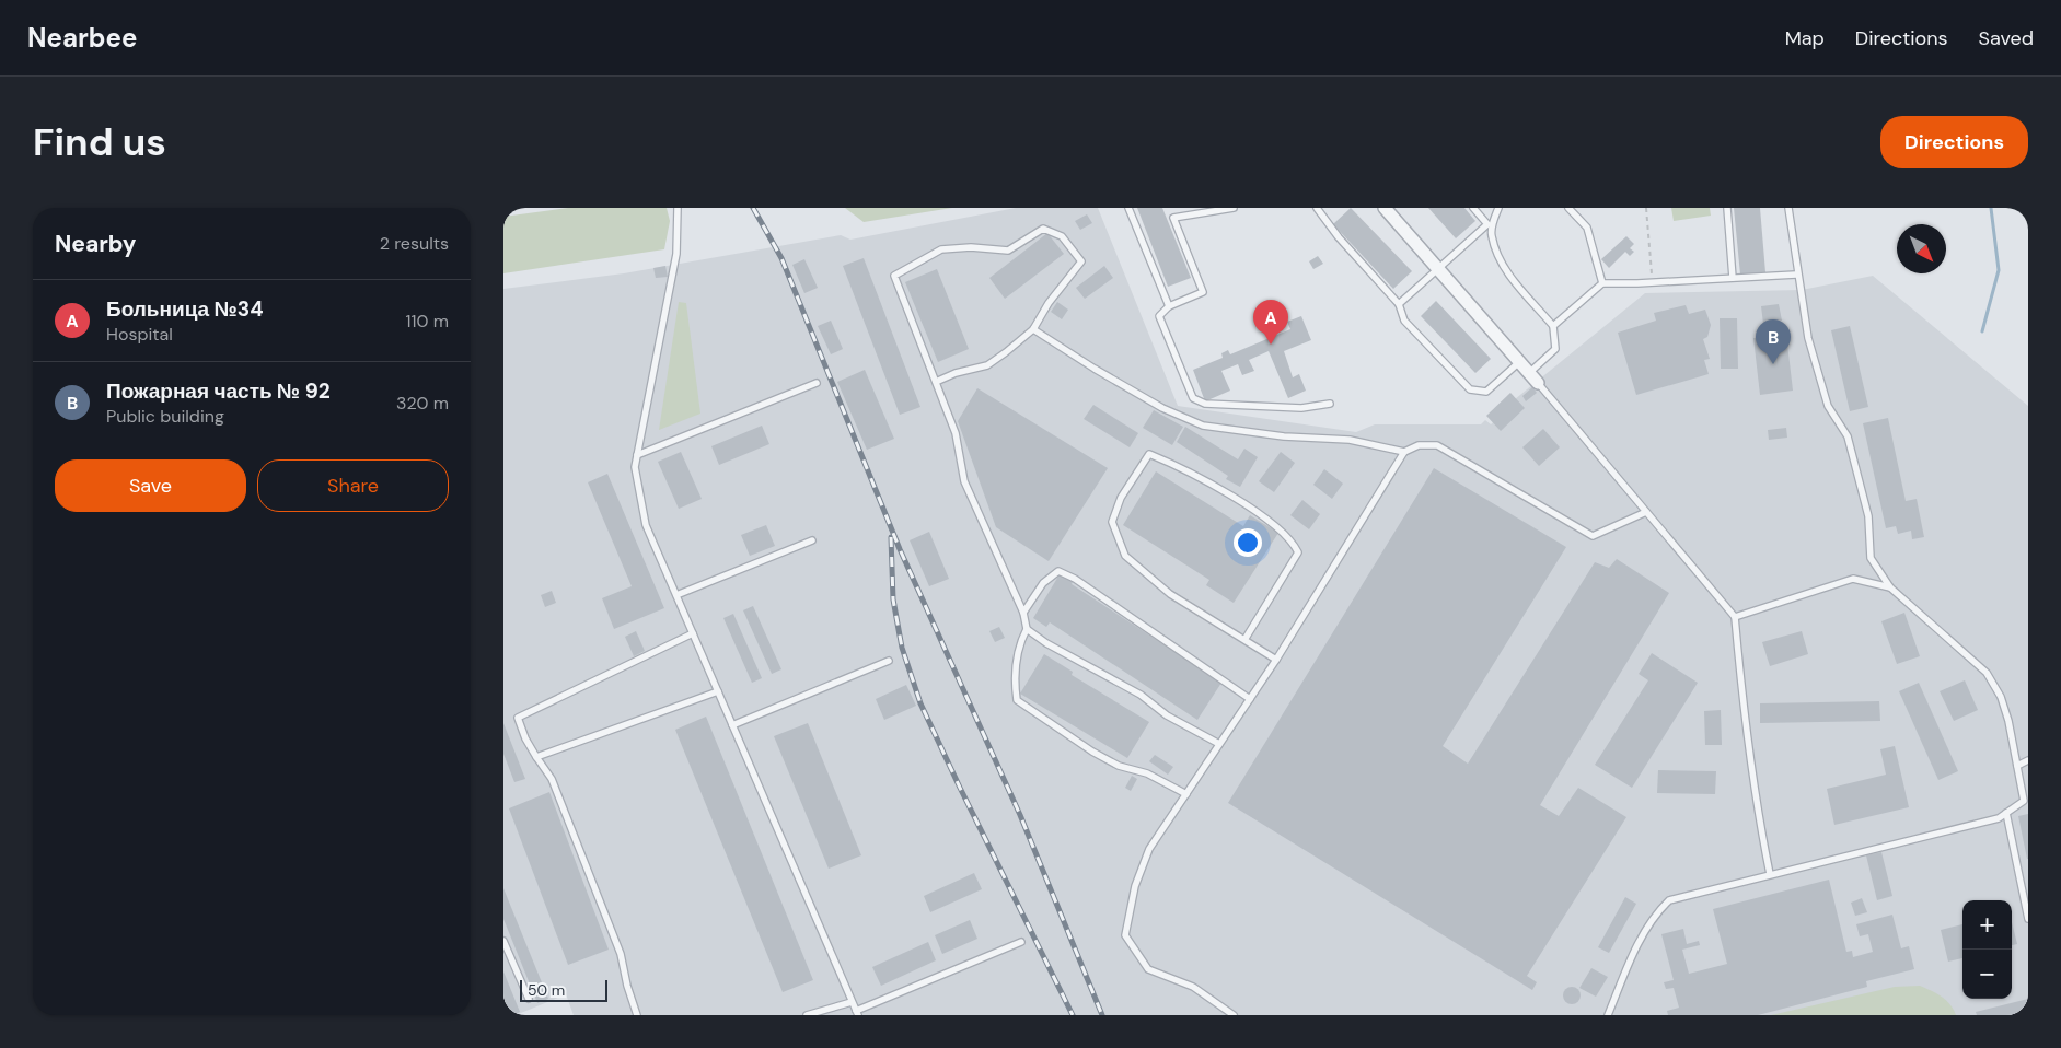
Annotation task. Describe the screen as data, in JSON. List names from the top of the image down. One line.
{"scale_bar":"50 m","north":"bottom right","page":{"header":"Nearbee","nav":["Map","Directions","Saved"],"buttons":["Directions",["Save","Share"]],"title":"Find us","heading":["Nearby","2 results"],"list":[{"mark":"A","name":"Больница №34","note":"Hospital","value":"110 m"},{"mark":"B","name":"Пожарная часть № 92","note":"Public building","value":"320 m"}],"pins":["A","B"],"map_buttons":["+","−"],"scale":"50 m"}}
